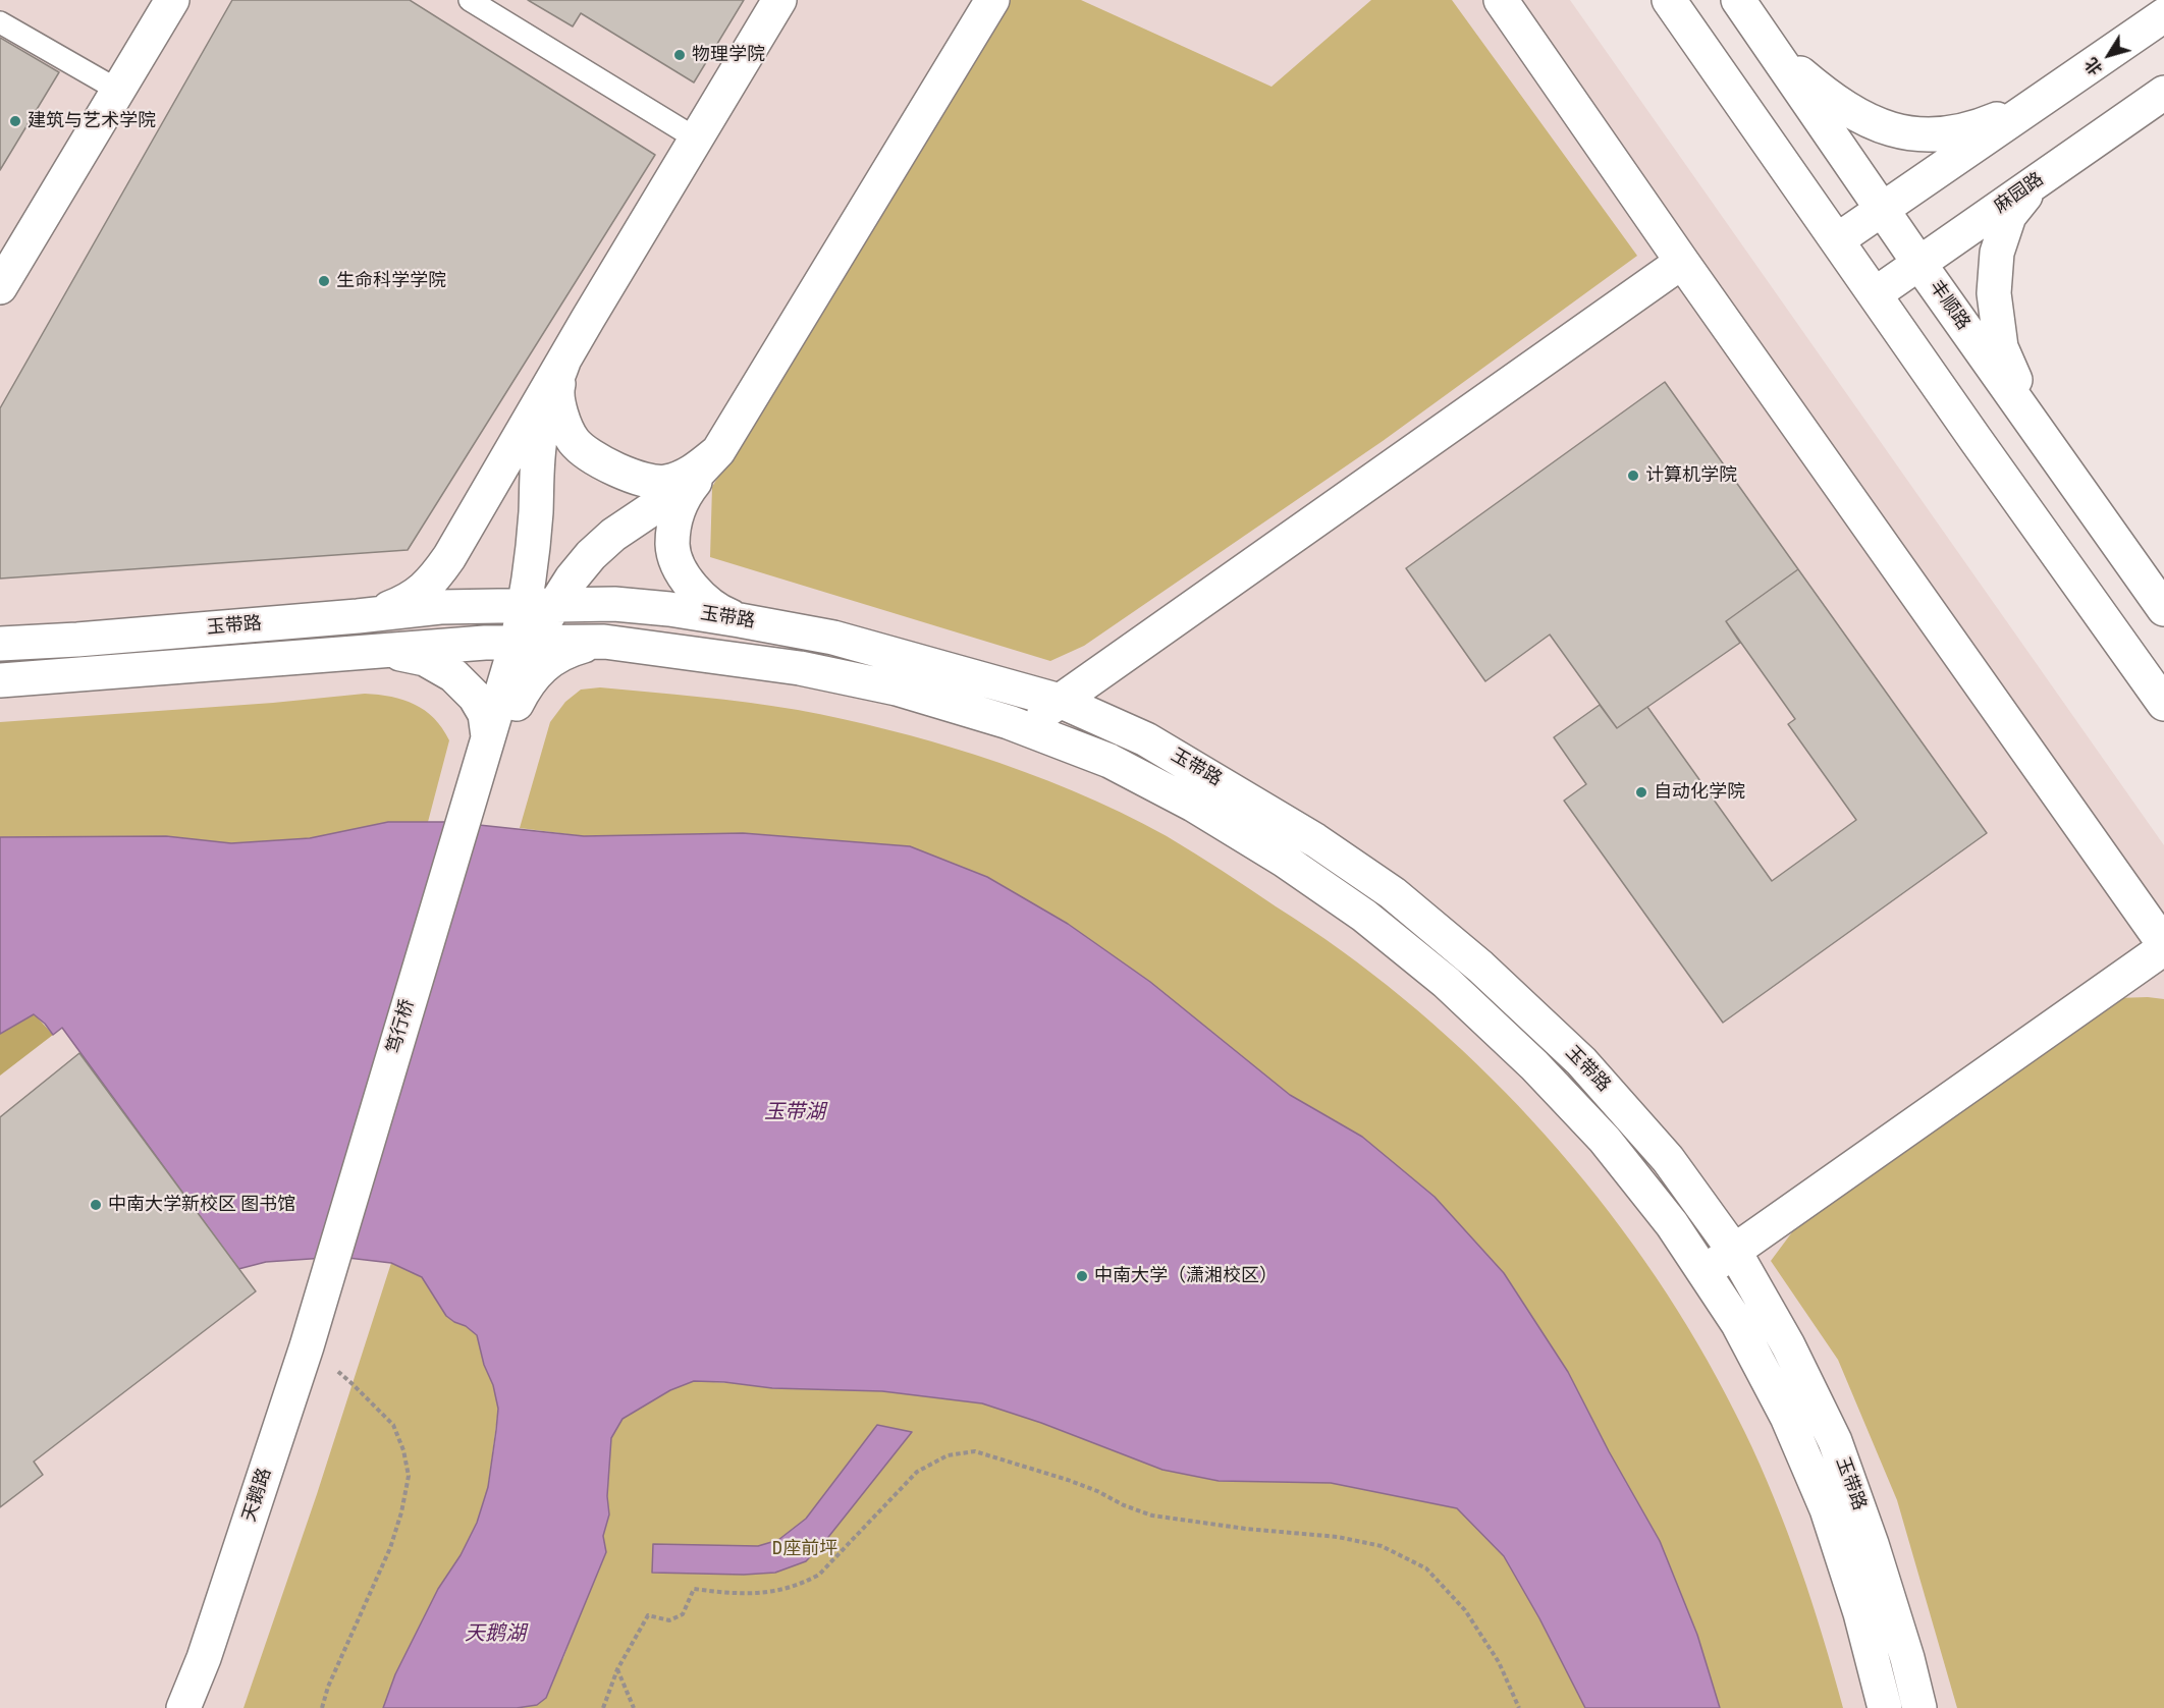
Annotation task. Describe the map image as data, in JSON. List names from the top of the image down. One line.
{"streets":{"street":["麻园路","丰顺路","玉带路","笃行桥","天鹅路"]},"crossings":[["麻园路","丰顺路"],["笃行桥","天鹅路"]],"water":["玉带湖","天鹅湖"],"parks":["D座前坪"],"places":["物理学院","建筑与艺术学院","生命科学学院","计算机学院","自动化学院","中南大学新校区 图书馆","中南大学（潇湘校区）"],"north":"bottom left"}
